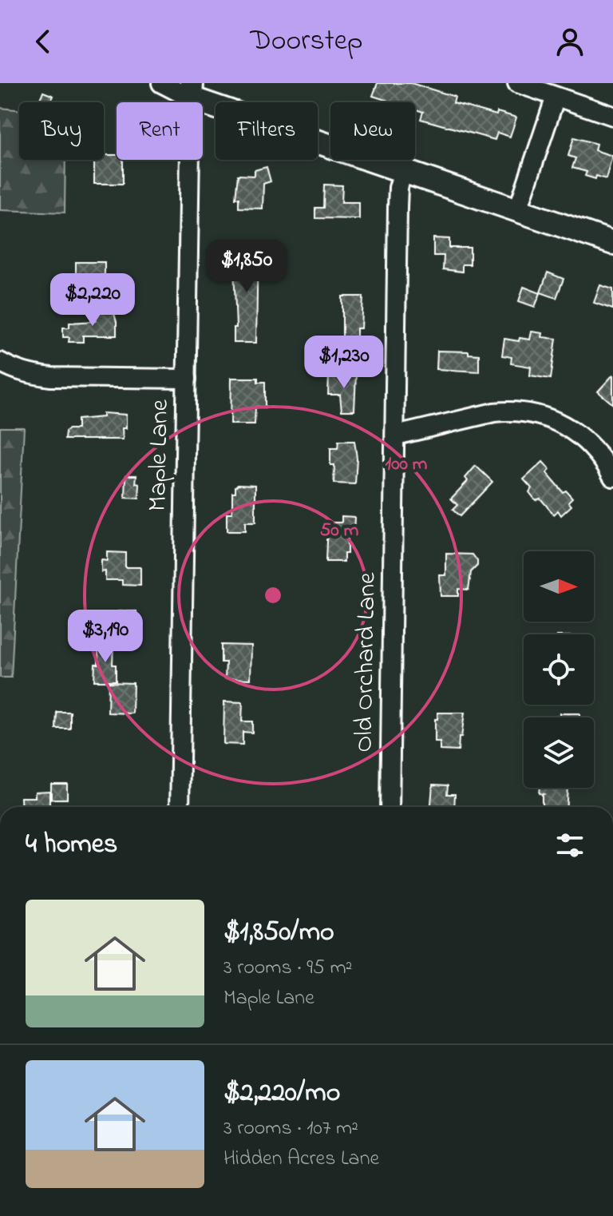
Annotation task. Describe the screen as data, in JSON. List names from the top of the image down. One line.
{"streets":{"street":["Maple Lane","Old Orchard Lane"]},"north":"right","page":{"header":"Doorstep","chip":["Buy","Rent","Filters","New"],"price":["$1,850","$2,220","$1,230","$3,190"],"heading":"4 homes","list":[{"name":"$1,850/mo","note":"3 rooms · 95 m² · Maple Lane"},{"name":"$2,220/mo","note":"3 rooms · 107 m² · Hidden Acres Lane"}]},"rings":["100 m","50 m"]}
